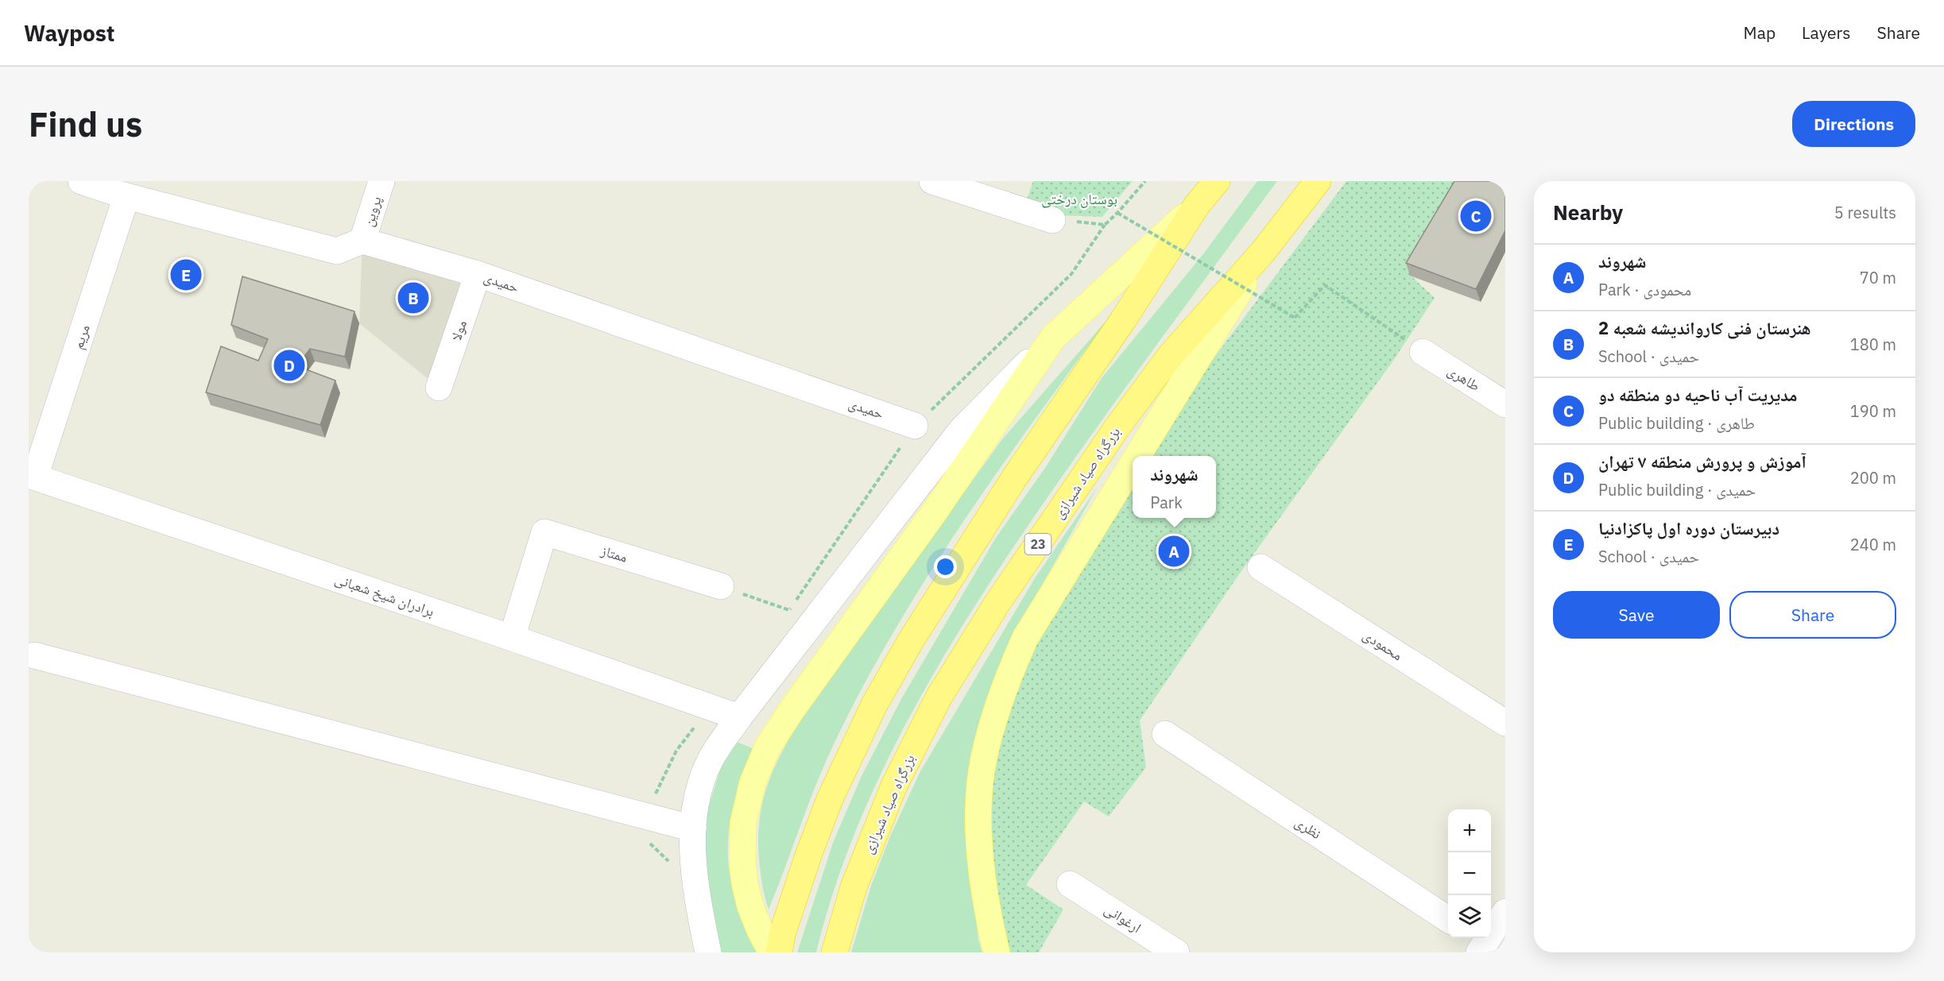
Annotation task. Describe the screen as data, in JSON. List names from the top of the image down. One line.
{"streets":{"highway":["بزرگراه صیاد شیرازی","23"],"street":["پروین","حمیدی","مولا","مریم","طاهری","ممتاز","برادران شیخ شعبانی","محمودی","نظری","ارغوانی"]},"crossings":[["پروین","حمیدی"],["حمیدی","مولا"],["مریم","برادران شیخ شعبانی"],["ممتاز","برادران شیخ شعبانی"]],"parks":["بوستان درختی"],"page":{"header":"Waypost","nav":["Map","Layers","Share"],"buttons":["Directions",["Save","Share"]],"title":"Find us","heading":["Nearby","5 results"],"pins":["C","E","B","D","A"],"list":[{"mark":"A","name":"شهروند","note":"Park · محمودی","value":"70 m"},{"mark":"B","name":"هنرستان فنی کارواندیشه شعبه 2","note":"School · حمیدی","value":"180 m"},{"mark":"C","name":"مدیریت آب ناحیه دو منطقه دو","note":"Public building · طاهری","value":"190 m"},{"mark":"D","name":"آموزش و پرورش منطقه ۷ تهران","note":"Public building · حمیدی","value":"200 m"},{"mark":"E","name":"دبیرستان دوره اول پاکزادنیا","note":"School · حمیدی","value":"240 m"}],"popup":["شهروند","Park"],"map_buttons":["+","−"]}}
